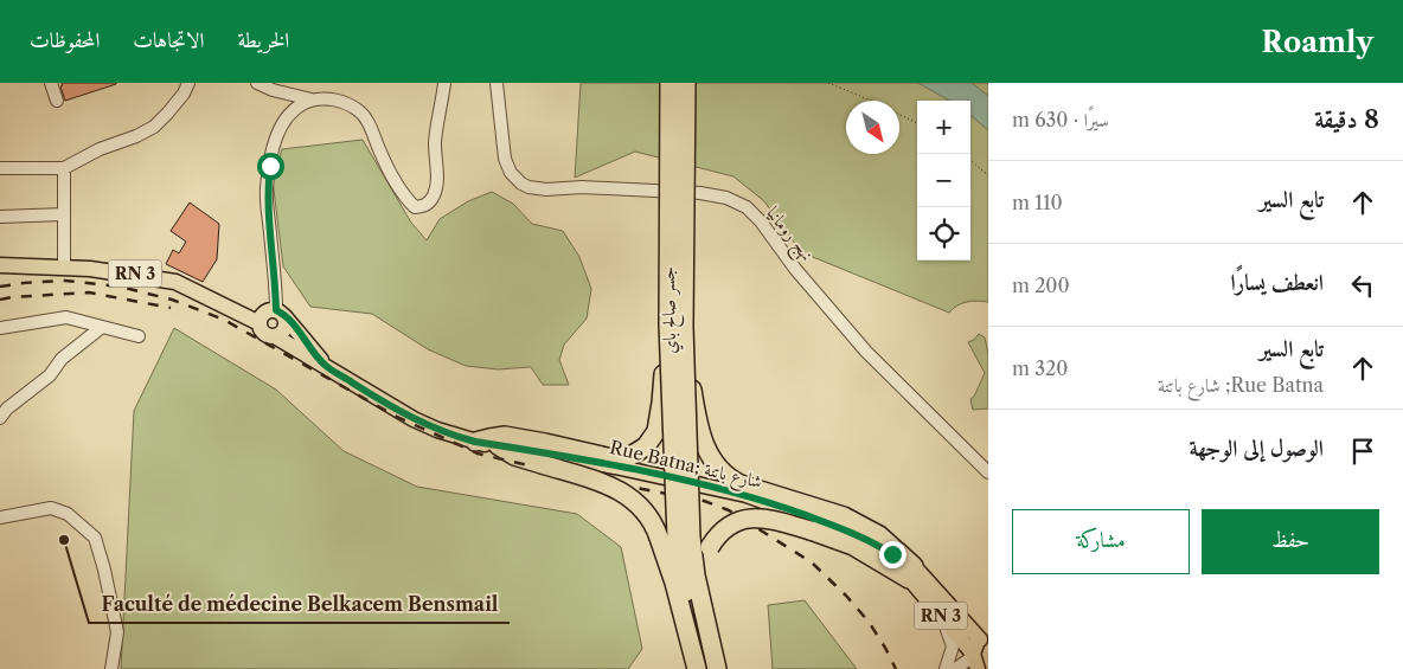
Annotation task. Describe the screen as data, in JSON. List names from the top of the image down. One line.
{"streets":{"highway":["RN 3","جسر صالح باي"],"main road":["Rue Batna; شارع باتنة"],"street":["نهج رومانيا"]},"crossings":[["RN 3","جسر صالح باي"],["RN 3","Rue Batna; شارع باتنة"]],"places":["Faculté de médecine Belkacem Bensmail"],"north":"bottom right","page":{"header":"Roamly","nav":["الخريطة","الاتجاهات","المحفوظات"],"heading":["8 دقيقة","سيرًا · 630 m"],"map_buttons":["+","−"],"list":[["تابع السير","110 m"],["انعطف يسارًا","200 m"],["تابع السير","Rue Batna; شارع باتنة","320 m"],"الوصول إلى الوجهة"],"buttons":["حفظ","مشاركة"]}}
